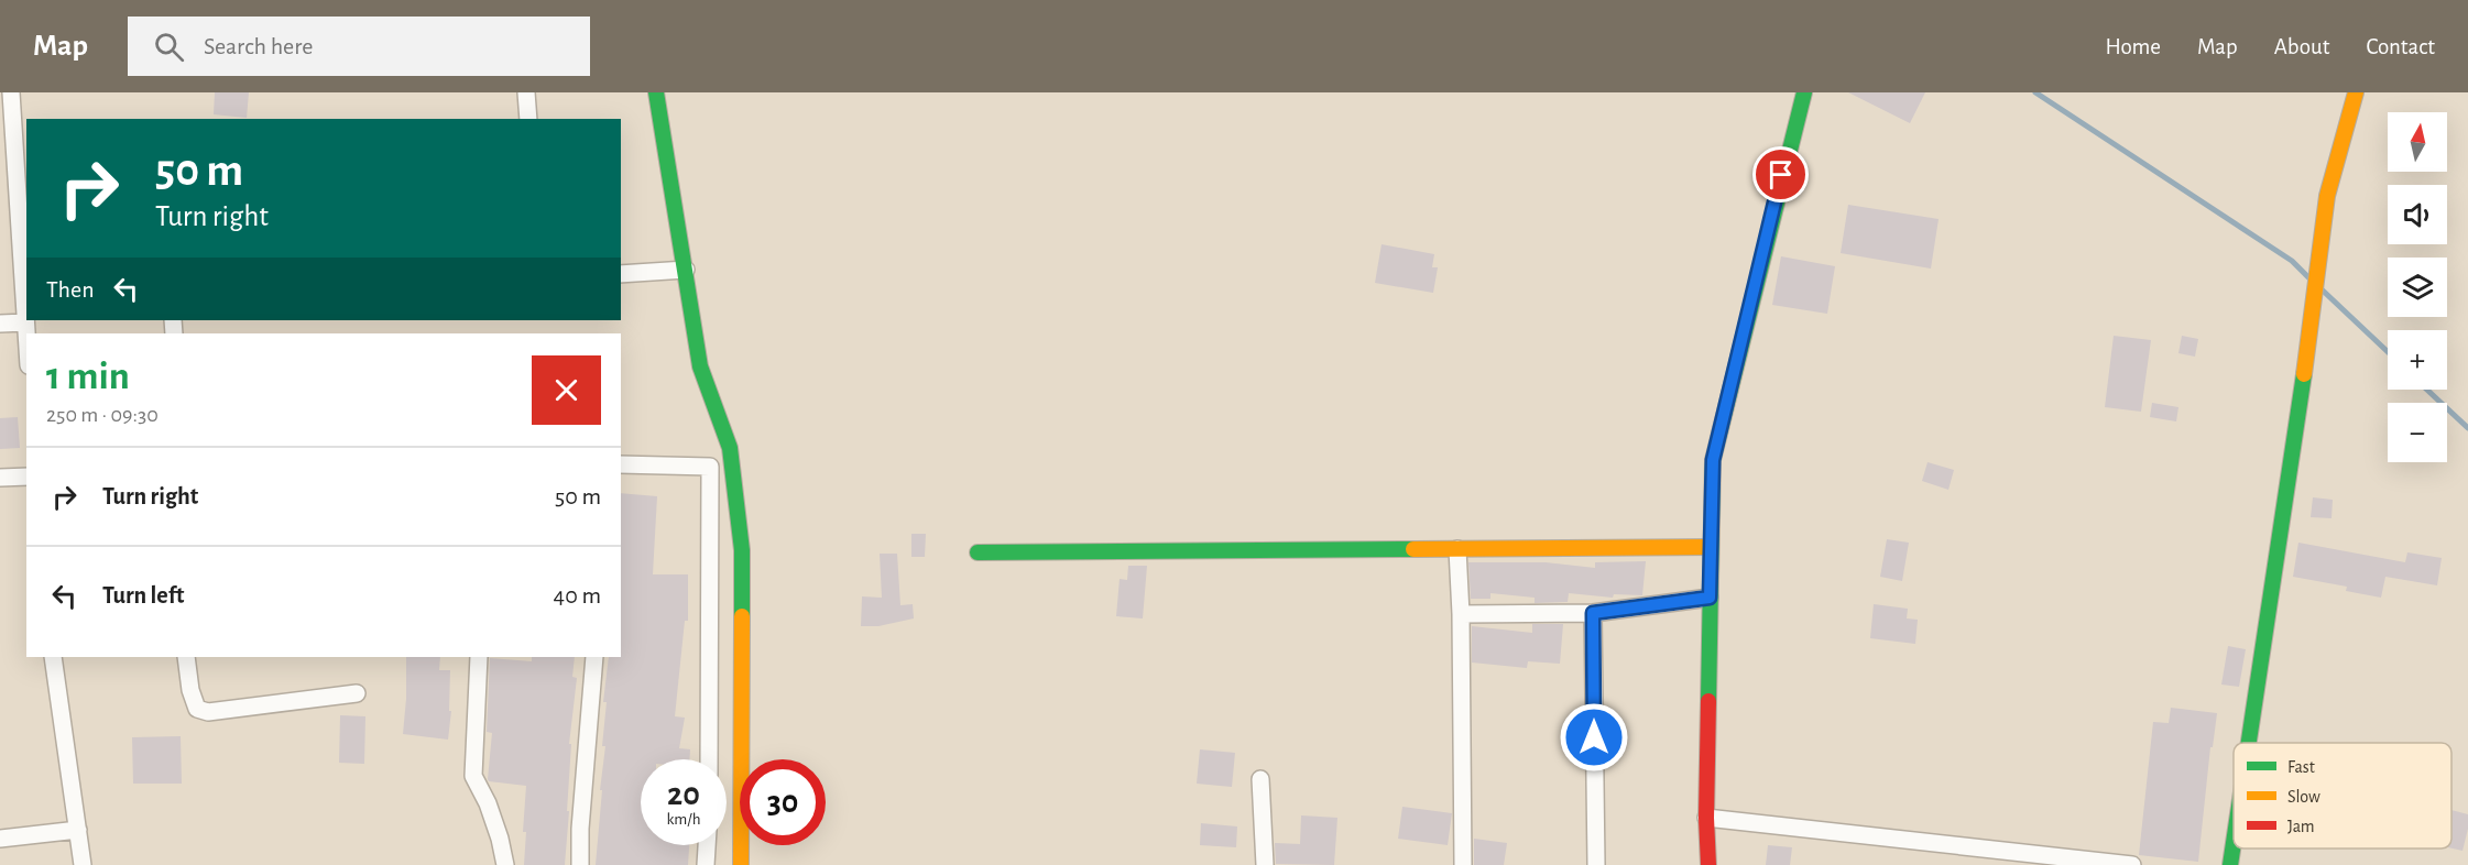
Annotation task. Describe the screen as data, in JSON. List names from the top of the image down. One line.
{"legend":["Fast","Slow","Jam"],"north":"top","page":{"header":"Map","search":"Search here","nav":["Home","Map","About","Contact"],"map_buttons":["+","−"],"turn":["50 m","Turn right"],"then":"Then","heading":["1 min","250 m · 09:30"],"list":[{"name":"Turn right","value":"50 m"},{"name":"Turn left","value":"40 m"}],"speed":"20 km/h","limit":"30"}}
